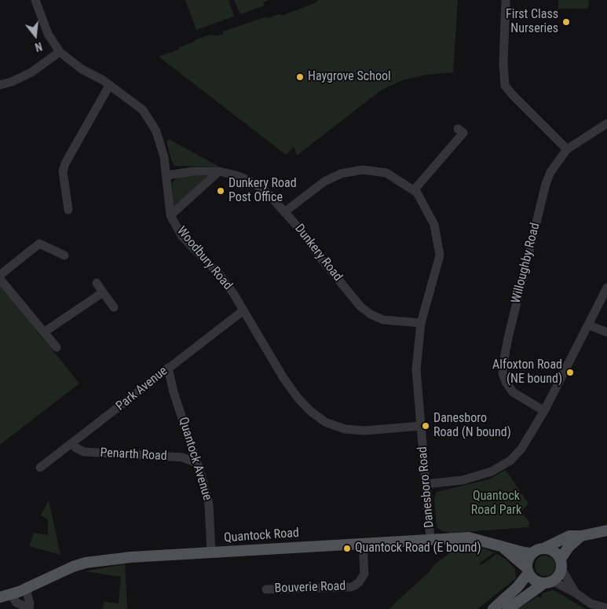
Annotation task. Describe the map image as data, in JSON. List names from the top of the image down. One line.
{"streets":{"main road":["Quantock Road"],"street":["Dunkery Road","Woodbury Road","Willoughby Road","Park Avenue","Penarth Road","Quantock Avenue","Danesboro Road","Bouverie Road"]},"crossings":[["Dunkery Road","Woodbury Road"],["Dunkery Road","Danesboro Road"],["Woodbury Road","Park Avenue"],["Woodbury Road","Danesboro Road"],["Park Avenue","Penarth Road"],["Park Avenue","Quantock Avenue"],["Penarth Road","Quantock Avenue"],["Quantock Avenue","Quantock Road"],["Danesboro Road","Quantock Road"],["Quantock Road","Bouverie Road"]],"parks":["Quantock Road Park"],"places":["First Class Nurseries","Haygrove School","Dunkery Road Post Office","Alfoxton Road (NE bound)","Danesboro Road (N bound)","Quantock Road (E bound)"],"north":"bottom"}
